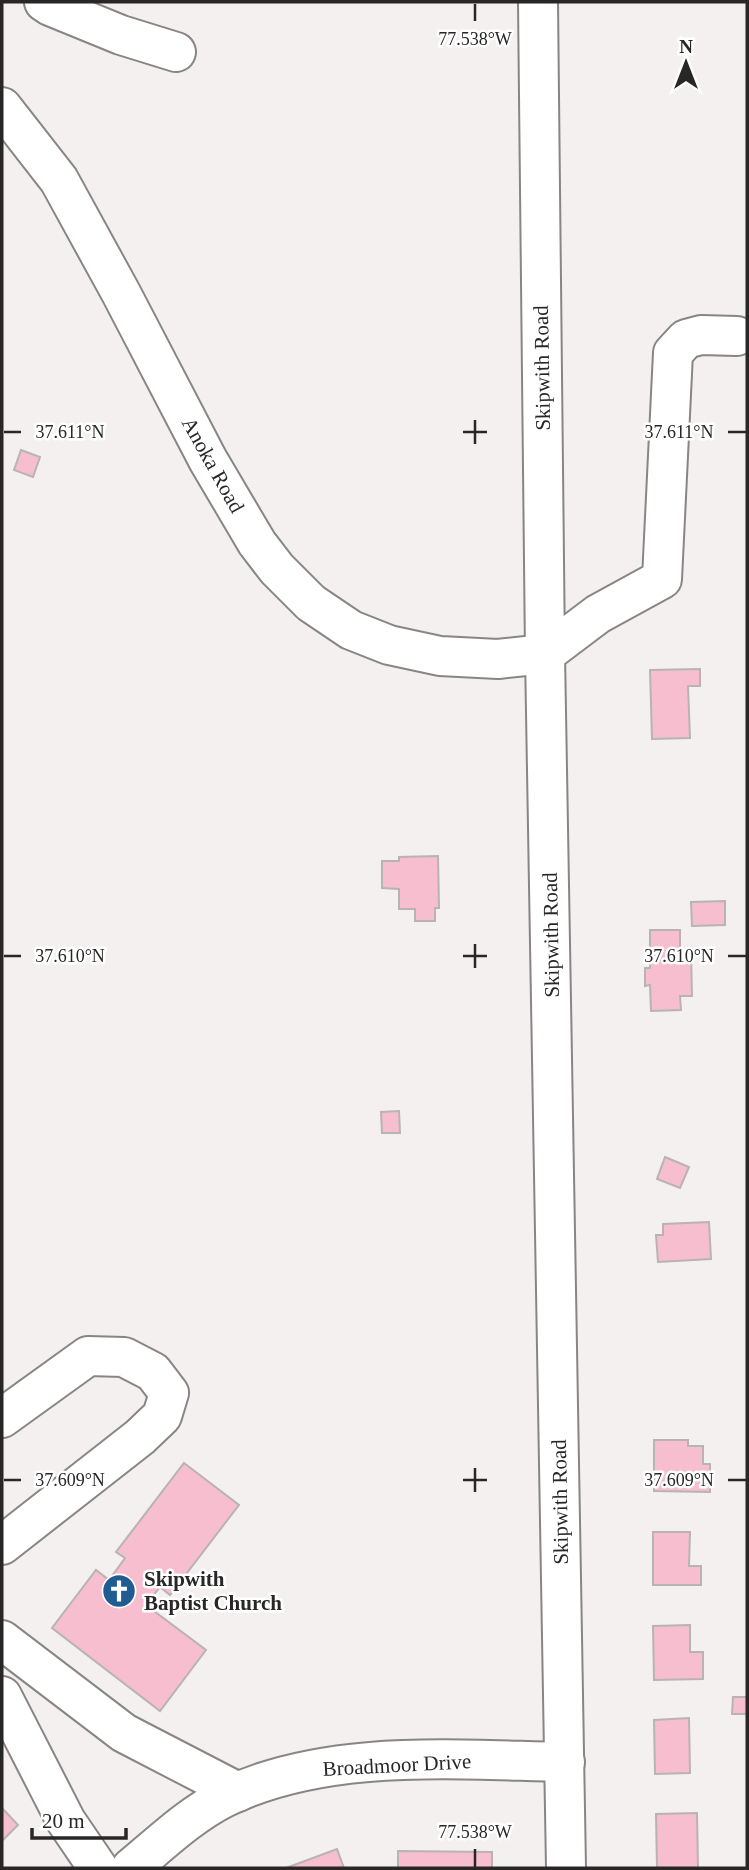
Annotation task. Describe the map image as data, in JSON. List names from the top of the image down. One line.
{"streets":{"main road":["Skipwith Road","Anoka Road","Broadmoor Drive"]},"crossings":[["Skipwith Road","Anoka Road"],["Skipwith Road","Broadmoor Drive"]],"places":{"church":["Skipwith Baptist Church"]},"scale_bar":"20 m","north":"top","coordinates":["77.538°W","37.611°N","37.610°N","37.609°N"]}
